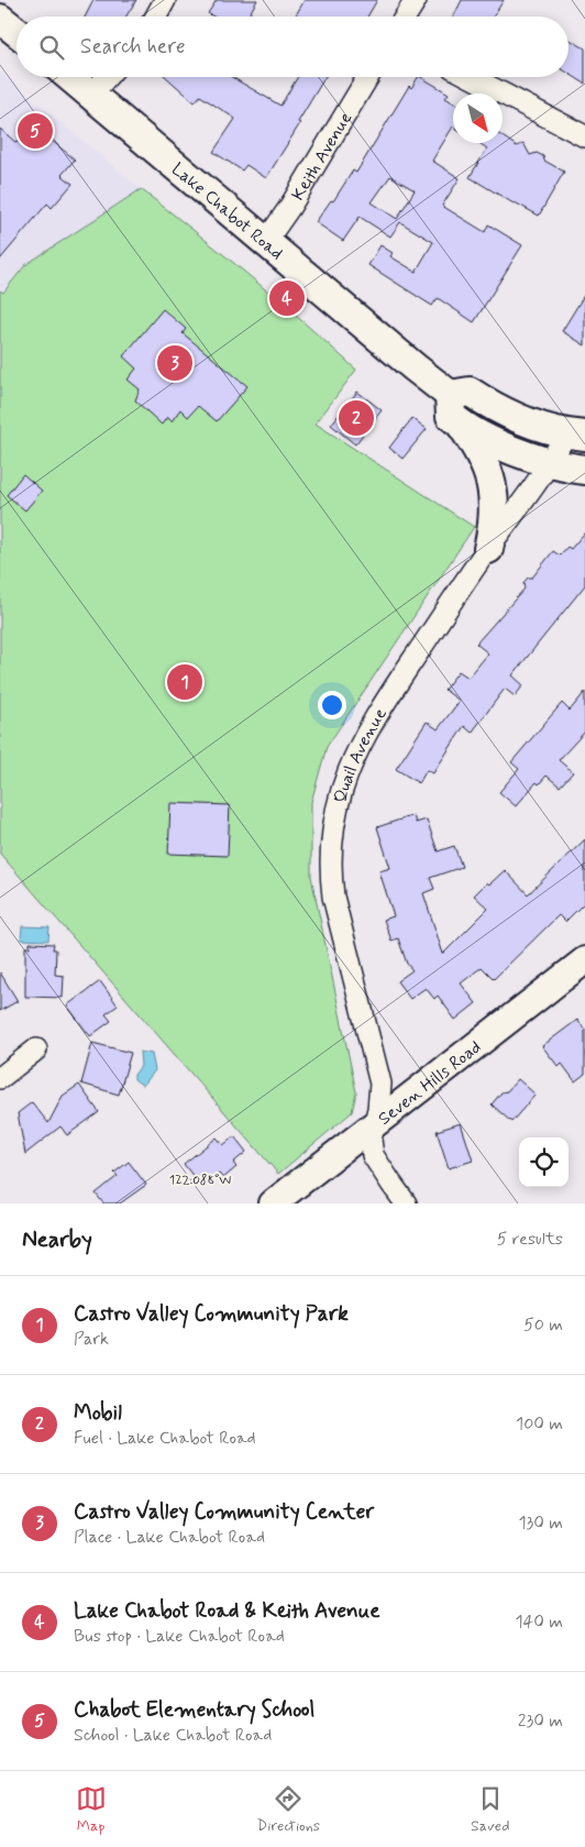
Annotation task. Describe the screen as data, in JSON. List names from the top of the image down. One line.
{"streets":{"main road":["Lake Chabot Road"],"street":["Keith Avenue","Quail Avenue","Seven Hills Road"]},"crossings":[["Keith Avenue","Lake Chabot Road"],["Quail Avenue","Seven Hills Road"]],"north":"bottom right","page":{"search":"Search here","pins":["5","4","3","2","1"],"heading":["Nearby","5 results"],"list":[{"mark":"1","name":"Castro Valley Community Park","note":"Park","value":"50 m"},{"mark":"2","name":"Mobil","note":"Fuel · Lake Chabot Road","value":"100 m"},{"mark":"3","name":"Castro Valley Community Center","note":"Place · Lake Chabot Road","value":"130 m"},{"mark":"4","name":"Lake Chabot Road & Keith Avenue","note":"Bus stop · Lake Chabot Road","value":"140 m"},{"mark":"5","name":"Chabot Elementary School","note":"School · Lake Chabot Road","value":"230 m"}],"nav":["Map","Directions","Saved"]},"coordinates":["122.088°W"]}
